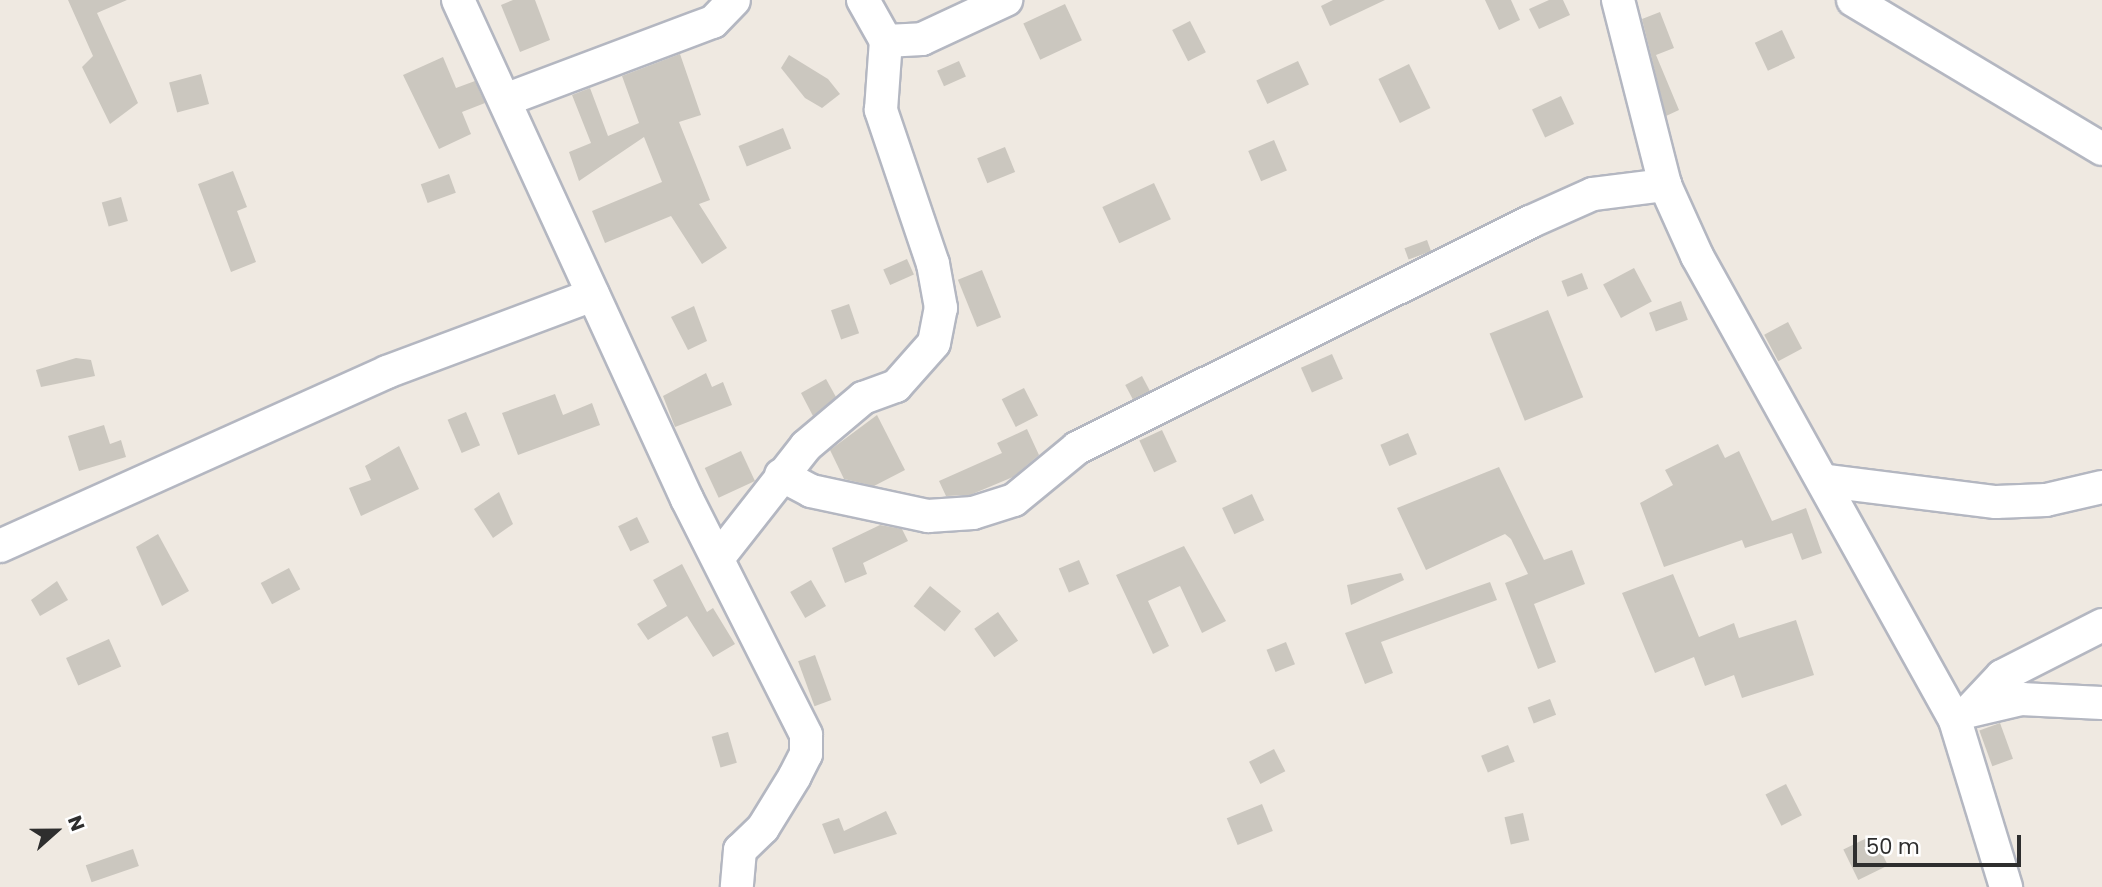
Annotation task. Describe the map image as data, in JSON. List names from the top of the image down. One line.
{"scale_bar":"50 m","north":"right"}
